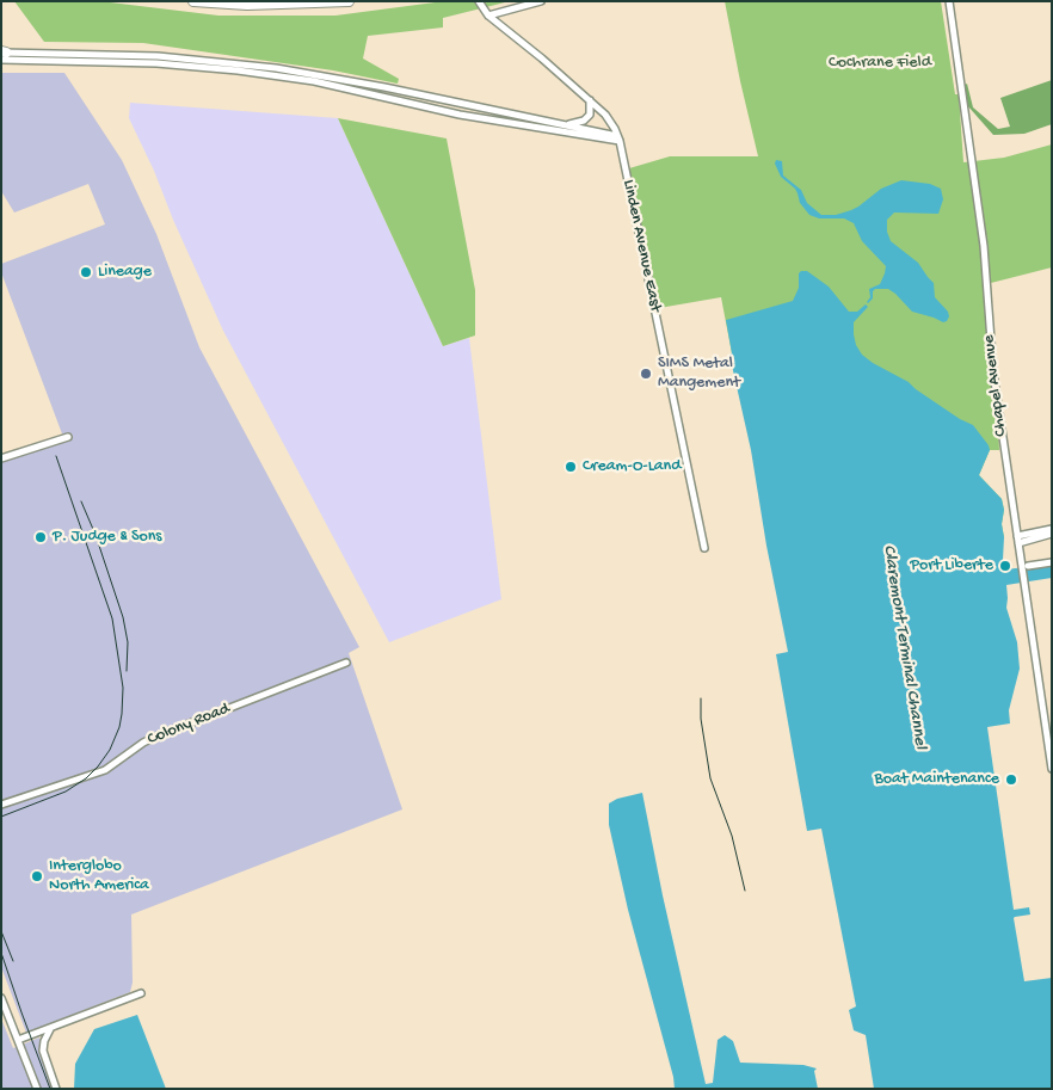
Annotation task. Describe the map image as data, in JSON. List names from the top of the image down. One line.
{"streets":{"street":["Linden Avenue East","Chapel Avenue","Colony Road"]},"water":["Claremont Terminal Channel"],"parks":["Cochrane Field"],"places":["Lineage","SIMS Metal Mangement","Cream-O-Land","P. Judge & Sons","Port Liberte","Boat Maintenance","Interglobo North America"]}
